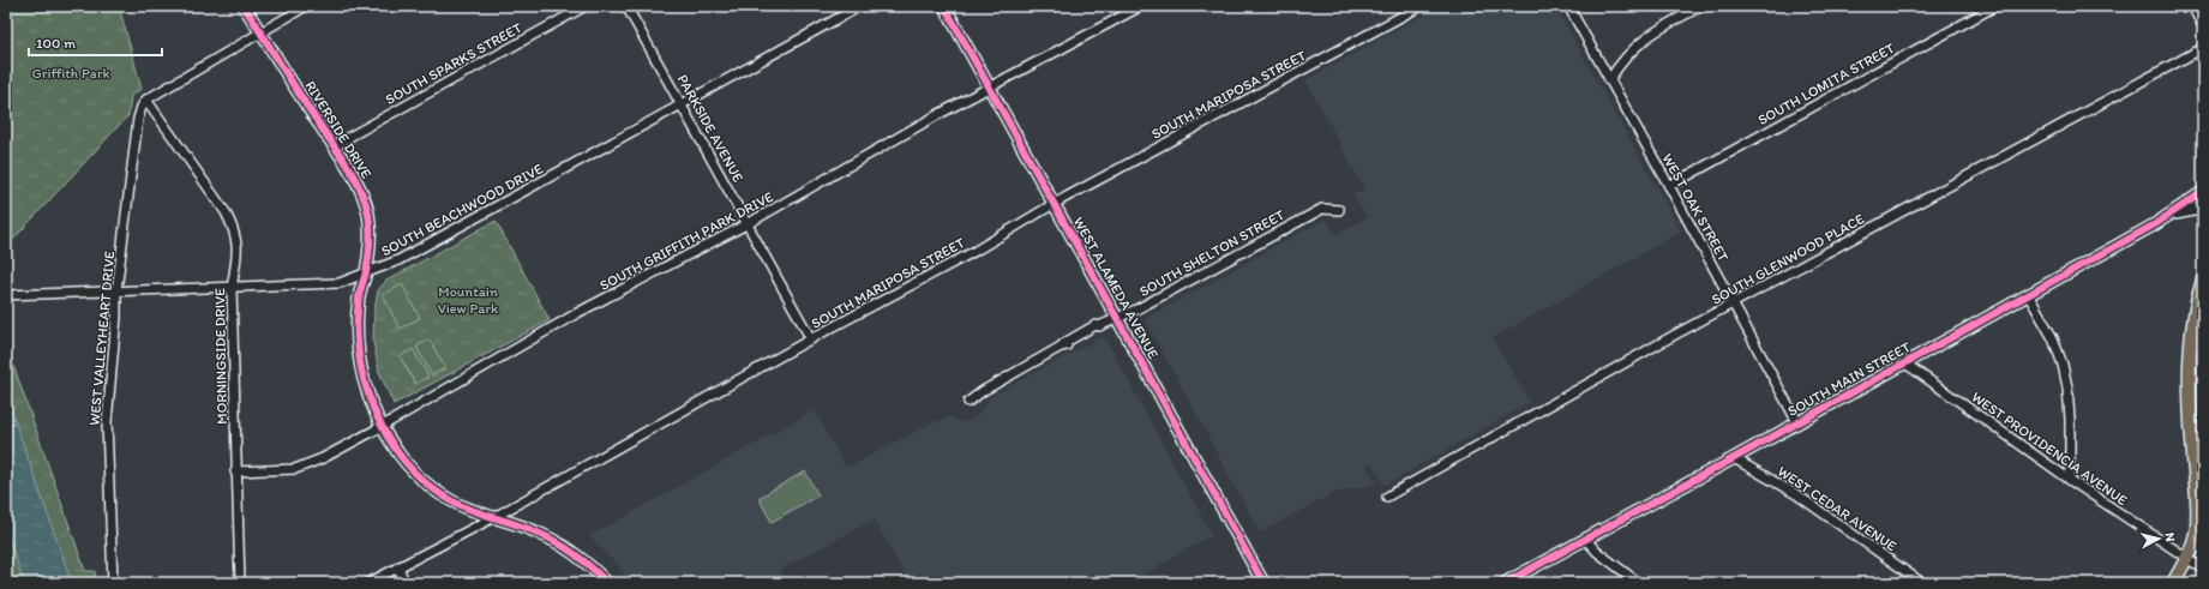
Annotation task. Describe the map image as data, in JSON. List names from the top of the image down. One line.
{"streets":{"main road":["RIVERSIDE DRIVE","WEST ALAMEDA AVENUE","SOUTH MAIN STREET"],"street":["SOUTH SPARKS STREET","SOUTH LOMITA STREET","SOUTH MARIPOSA STREET","PARKSIDE AVENUE","WEST OAK STREET","SOUTH BEACHWOOD DRIVE","SOUTH GRIFFITH PARK DRIVE","SOUTH SHELTON STREET","SOUTH GLENWOOD PLACE","WEST VALLEYHEART DRIVE","MORNINGSIDE DRIVE","WEST PROVIDENCIA AVENUE","WEST CEDAR AVENUE"]},"crossings":[["SOUTH SPARKS STREET","RIVERSIDE DRIVE"],["SOUTH LOMITA STREET","WEST OAK STREET"],["SOUTH MARIPOSA STREET","PARKSIDE AVENUE"],["SOUTH MARIPOSA STREET","RIVERSIDE DRIVE"],["SOUTH MARIPOSA STREET","WEST ALAMEDA AVENUE"],["PARKSIDE AVENUE","SOUTH BEACHWOOD DRIVE"],["PARKSIDE AVENUE","SOUTH GRIFFITH PARK DRIVE"],["RIVERSIDE DRIVE","SOUTH BEACHWOOD DRIVE"],["RIVERSIDE DRIVE","SOUTH GRIFFITH PARK DRIVE"],["WEST OAK STREET","SOUTH GLENWOOD PLACE"],["WEST OAK STREET","SOUTH MAIN STREET"],["SOUTH BEACHWOOD DRIVE","WEST VALLEYHEART DRIVE"],["SOUTH BEACHWOOD DRIVE","MORNINGSIDE DRIVE"],["SOUTH GRIFFITH PARK DRIVE","WEST ALAMEDA AVENUE"],["SOUTH GRIFFITH PARK DRIVE","MORNINGSIDE DRIVE"],["SOUTH SHELTON STREET","WEST ALAMEDA AVENUE"],["WEST VALLEYHEART DRIVE","MORNINGSIDE DRIVE"],["SOUTH MAIN STREET","WEST PROVIDENCIA AVENUE"],["SOUTH MAIN STREET","WEST CEDAR AVENUE"]],"parks":["Griffith Park","Mountain View Park"],"scale_bar":"100 m","north":"right"}
